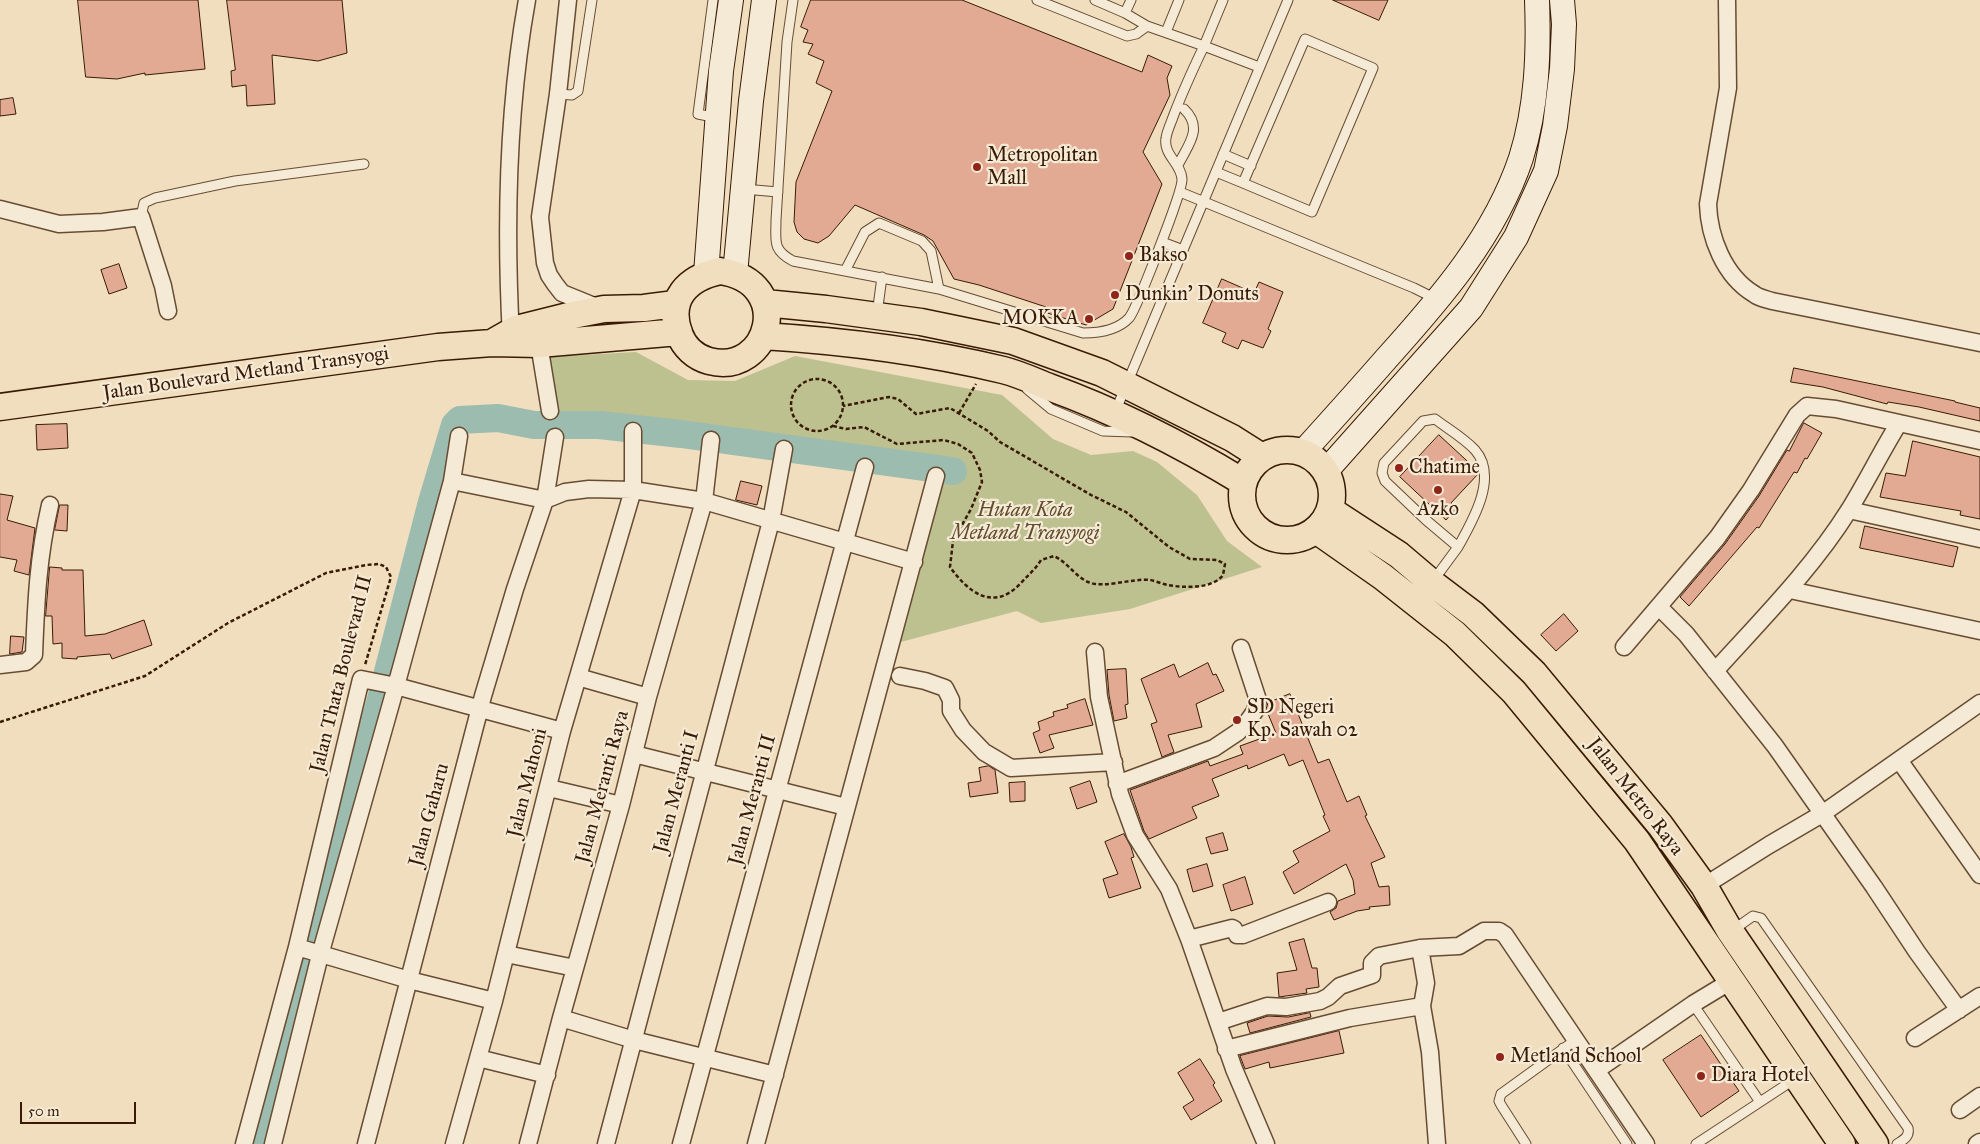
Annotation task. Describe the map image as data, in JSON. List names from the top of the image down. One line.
{"streets":{"main road":["Jalan Boulevard Metland Transyogi","Jalan Metro Raya"],"street":["Jalan Thata Boulevard II","Jalan Mahoni","Jalan Meranti Raya","Jalan Meranti I","Jalan Meranti II","Jalan Gaharu"]},"parks":["Hutan Kota Metland Transyogi"],"places":["Metropolitan Mall","Bakso","Dunkin' Donuts","MOKKA","Chatime","Azko","SD Negeri Kp. Sawah 02","Metland School","Diara Hotel"],"scale_bar":"50 m"}
